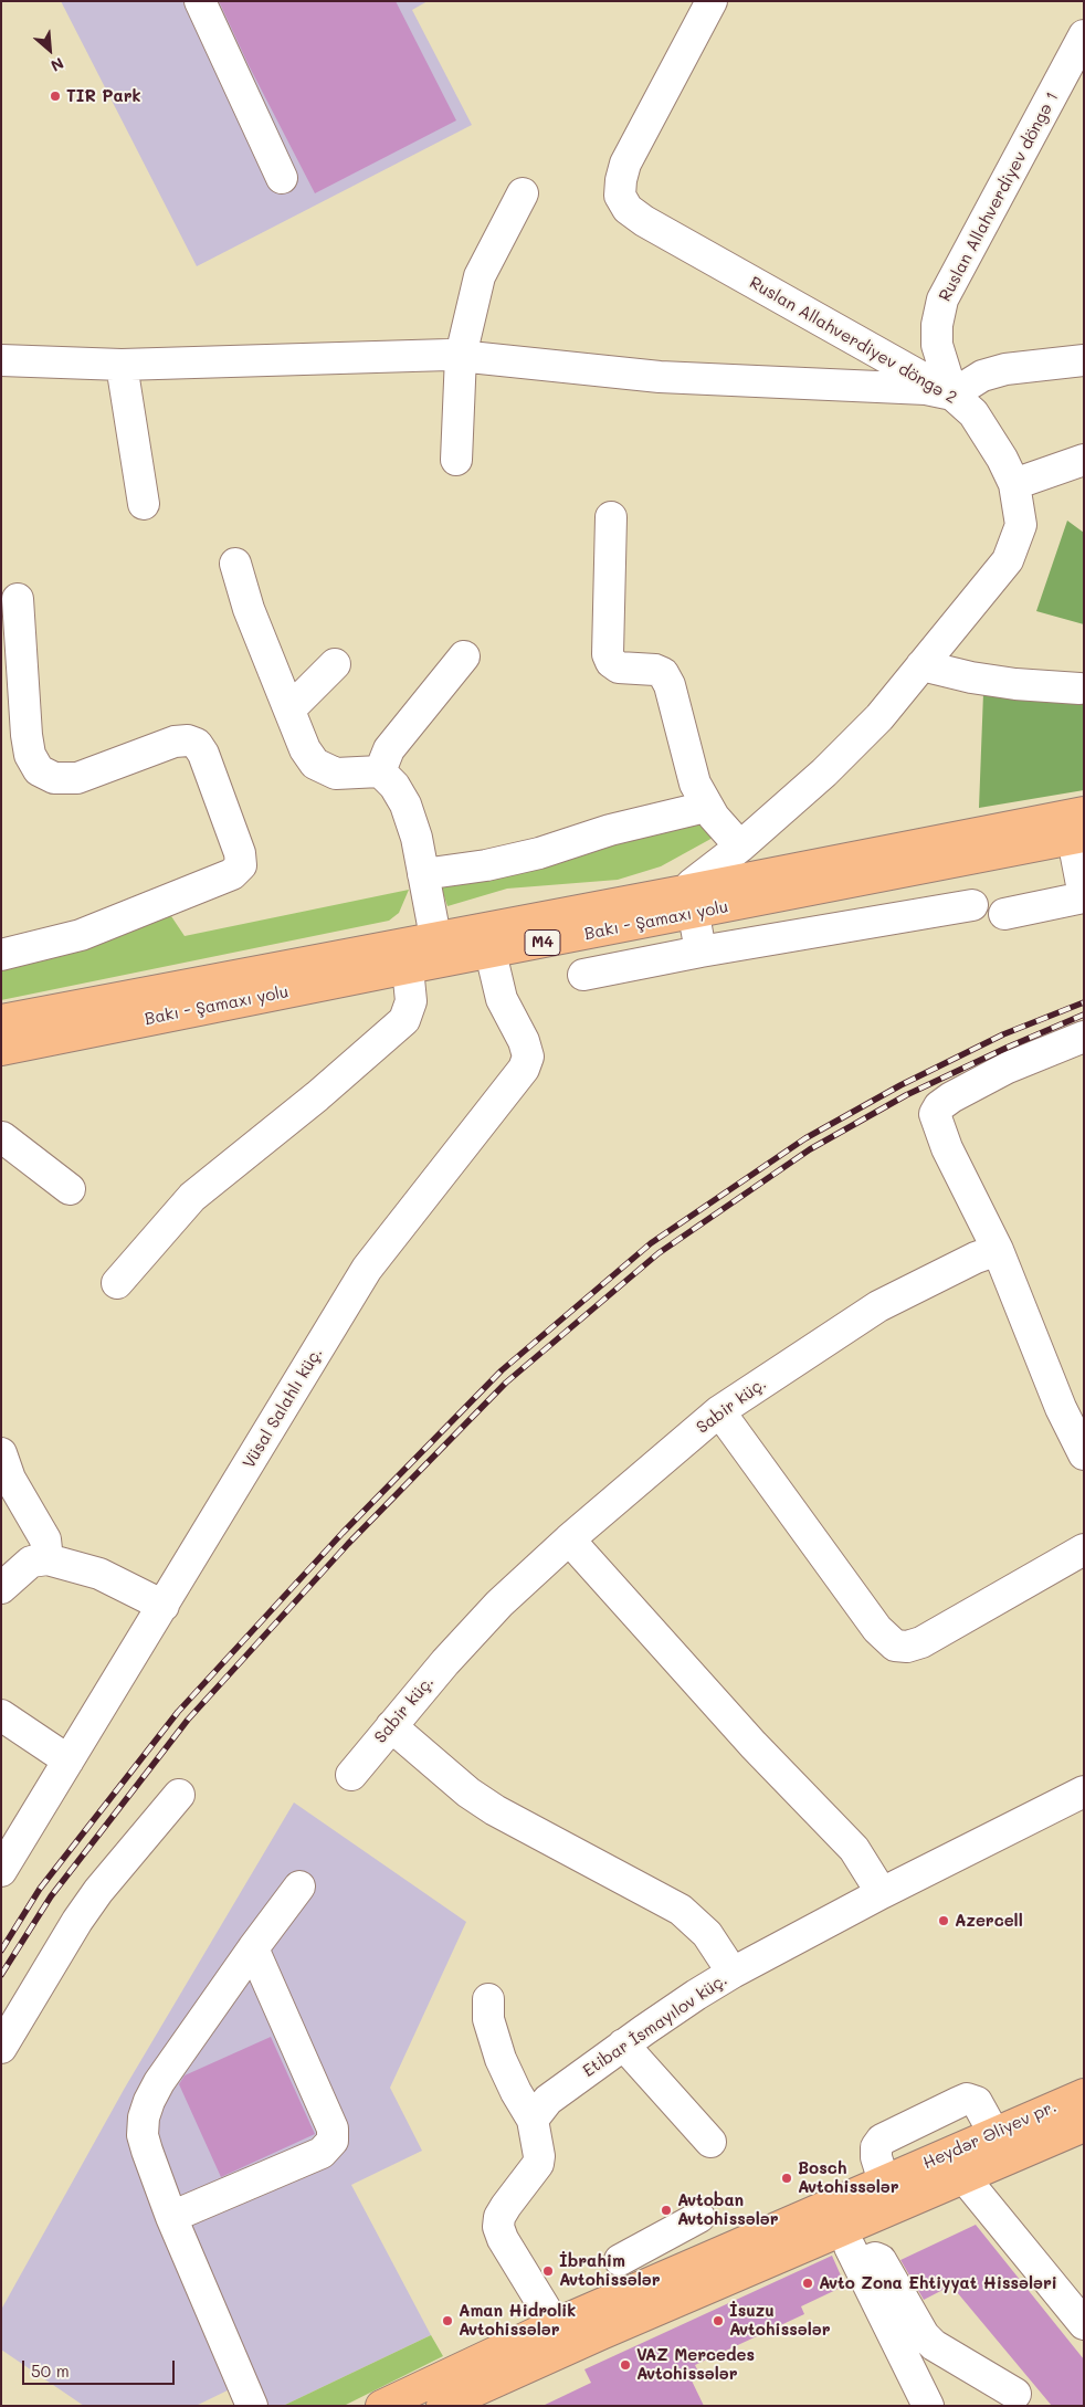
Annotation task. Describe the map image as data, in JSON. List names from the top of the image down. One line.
{"streets":{"main road":["Bakı - Şamaxı yolu","M4","Heydər Əliyev pr."],"street":["Ruslan Allahverdiyev döngə 1","Ruslan Allahverdiyev döngə 2","Sabir küç.","Vüsal Salahlı küç.","Etibar İsmayılov küç."]},"crossings":[["Ruslan Allahverdiyev döngə 1","Ruslan Allahverdiyev döngə 2"],["Ruslan Allahverdiyev döngə 2","Bakı - Şamaxı yolu"],["Bakı - Şamaxı yolu","Vüsal Salahlı küç."]],"places":["TIR Park","Azercell","Bosch Avtohissələr","Avtoban Avtohissələr","İbrahim Avtohissələr","Avto Zona Ehtiyyat Hissələri","Aman Hidrolik Avtohissələr","İsuzu Avtohissələr","VAZ Mercedes Avtohissələr"],"scale_bar":"50 m","north":"bottom right"}
